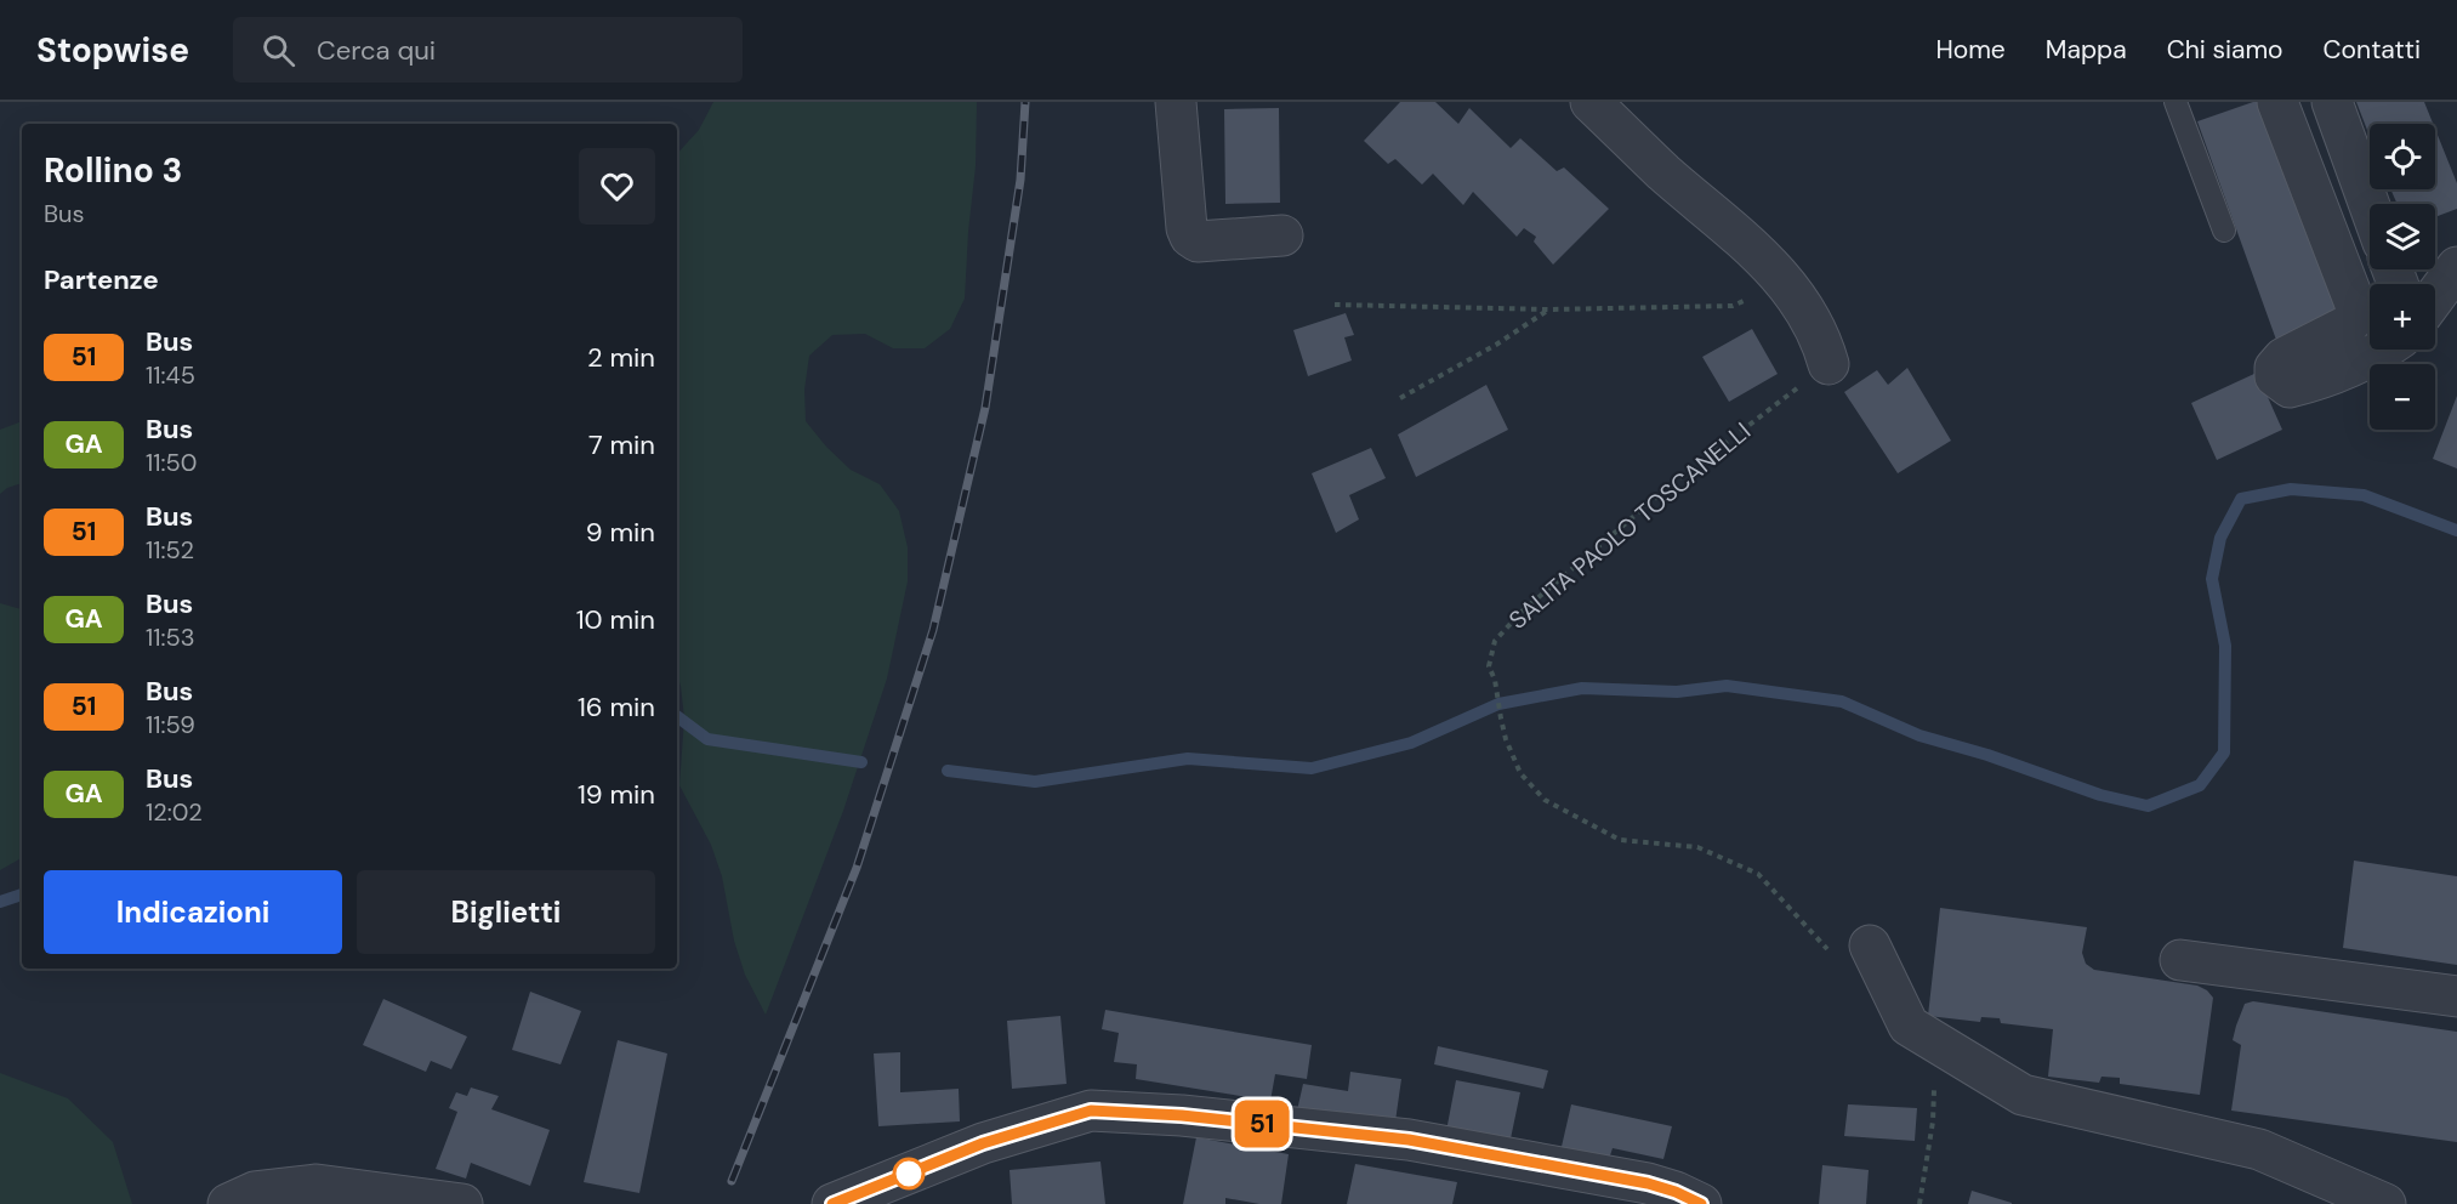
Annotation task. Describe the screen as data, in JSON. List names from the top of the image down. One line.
{"streets":{"path":["SALITA PAOLO TOSCANELLI"]},"lines":["bus line 51"],"page":{"header":"Stopwise","search":"Cerca qui","nav":["Home","Mappa","Chi siamo","Contatti"],"on_map":"51","map_buttons":["+","−"],"heading":[["Rollino 3","Bus"],"Partenze"],"list":[{"mark":"51","name":"Bus","note":"11:45","value":"2 min"},{"mark":"GA","name":"Bus","note":"11:50","value":"7 min"},{"mark":"51","name":"Bus","note":"11:52","value":"9 min"},{"mark":"GA","name":"Bus","note":"11:53","value":"10 min"},{"mark":"51","name":"Bus","note":"11:59","value":"16 min"},{"mark":"GA","name":"Bus","note":"12:02","value":"19 min"}],"buttons":["Indicazioni","Biglietti"]}}
